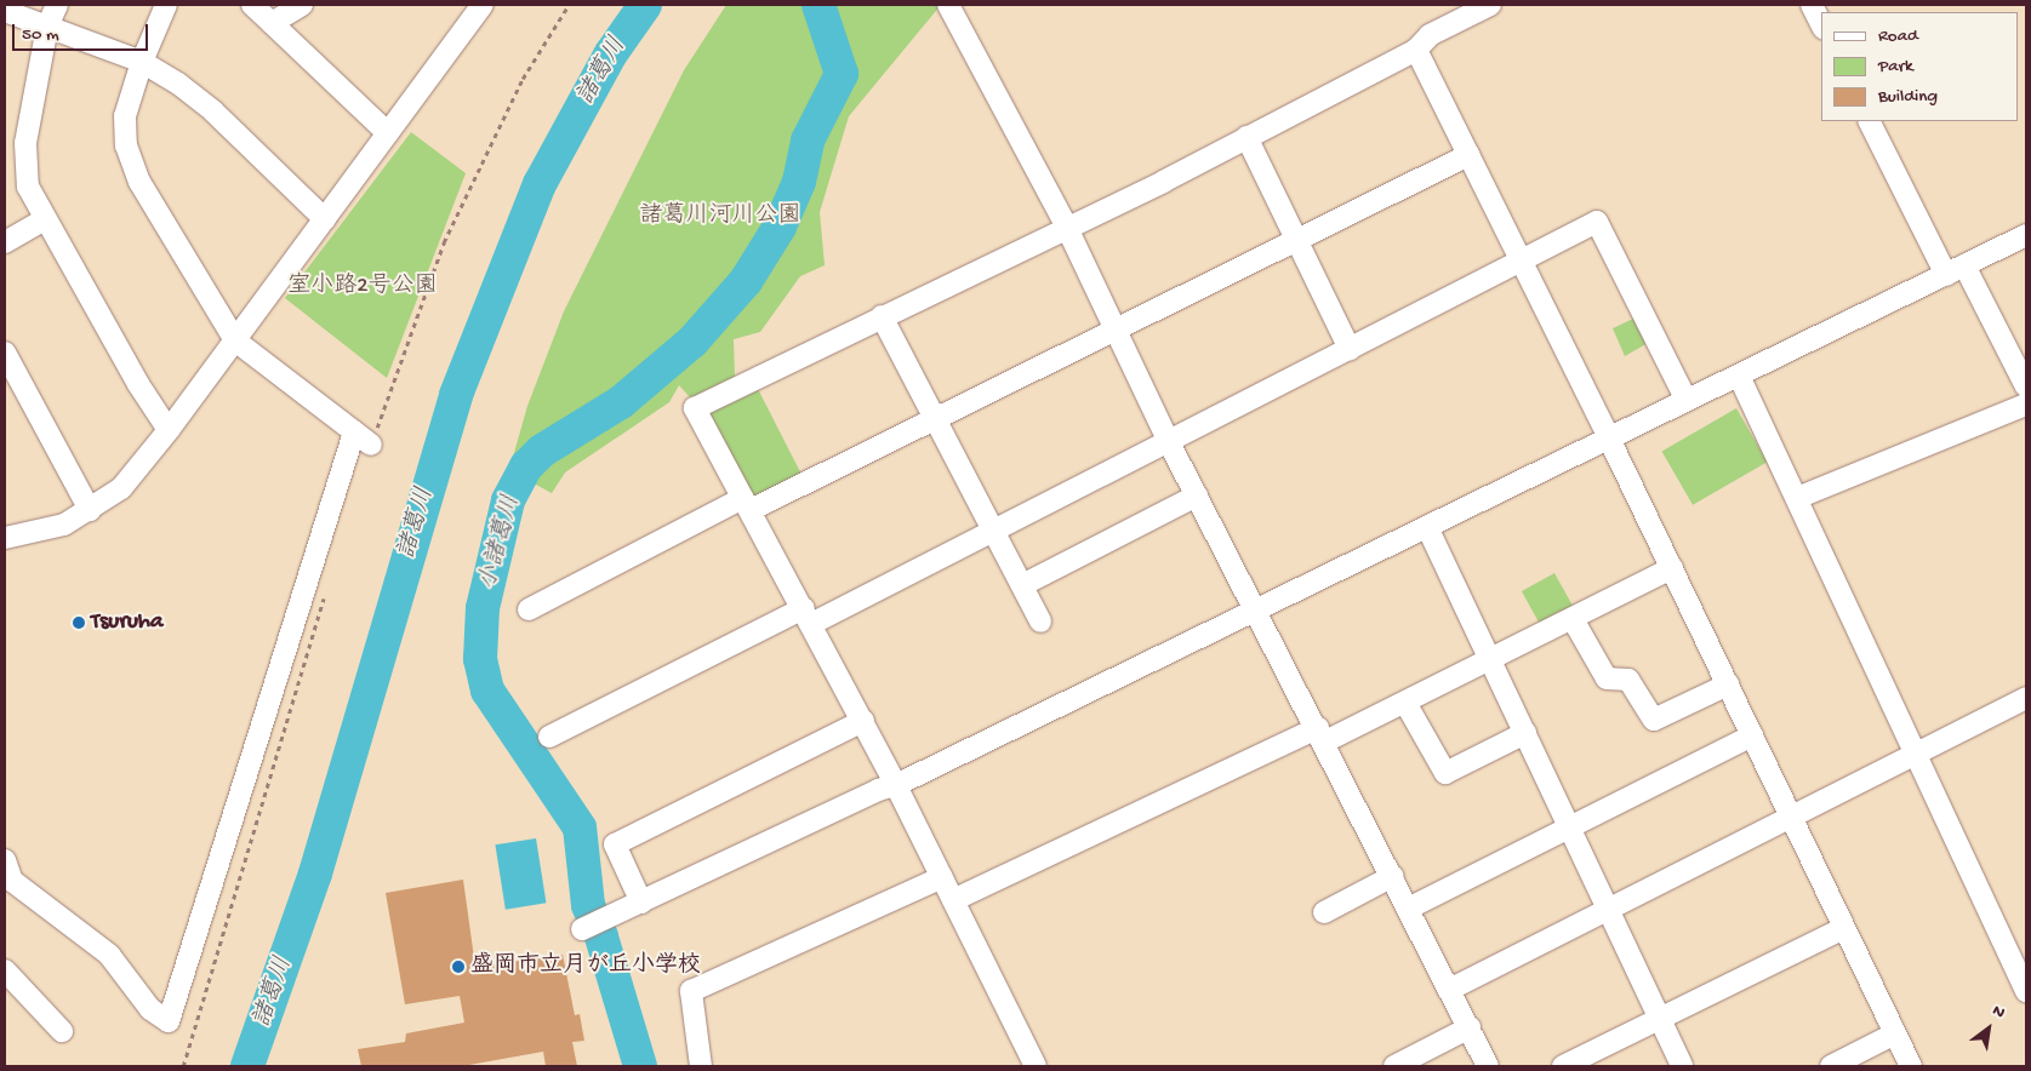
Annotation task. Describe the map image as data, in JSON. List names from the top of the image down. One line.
{"water":["諸葛川","小諸葛川"],"parks":["諸葛川河川公園","室小路2号公園"],"places":["Tsuruha","盛岡市立月が丘小学校"],"legend":["Road","Park","Building"],"scale_bar":"50 m","north":"top right"}
